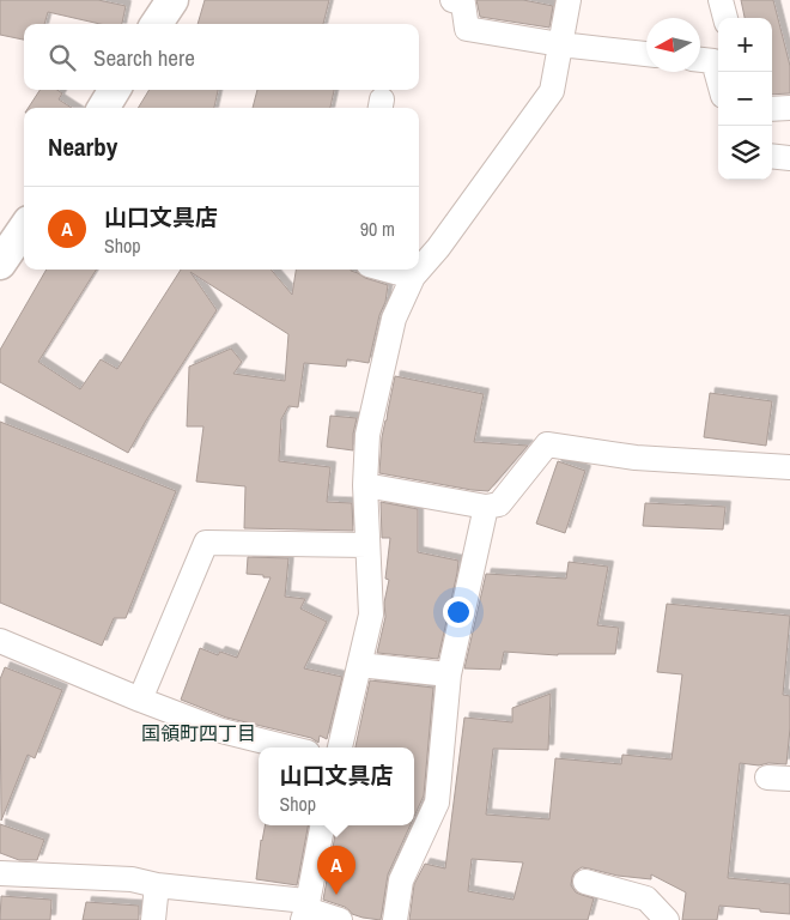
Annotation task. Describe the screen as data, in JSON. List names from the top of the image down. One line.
{"districts":["国領町四丁目"],"north":"left","page":{"map_buttons":["+","−"],"search":"Search here","heading":"Nearby","list":[{"mark":"A","name":"山口文具店","note":"Shop","value":"90 m"}],"popup":["山口文具店","Shop"],"pins":"A"}}
